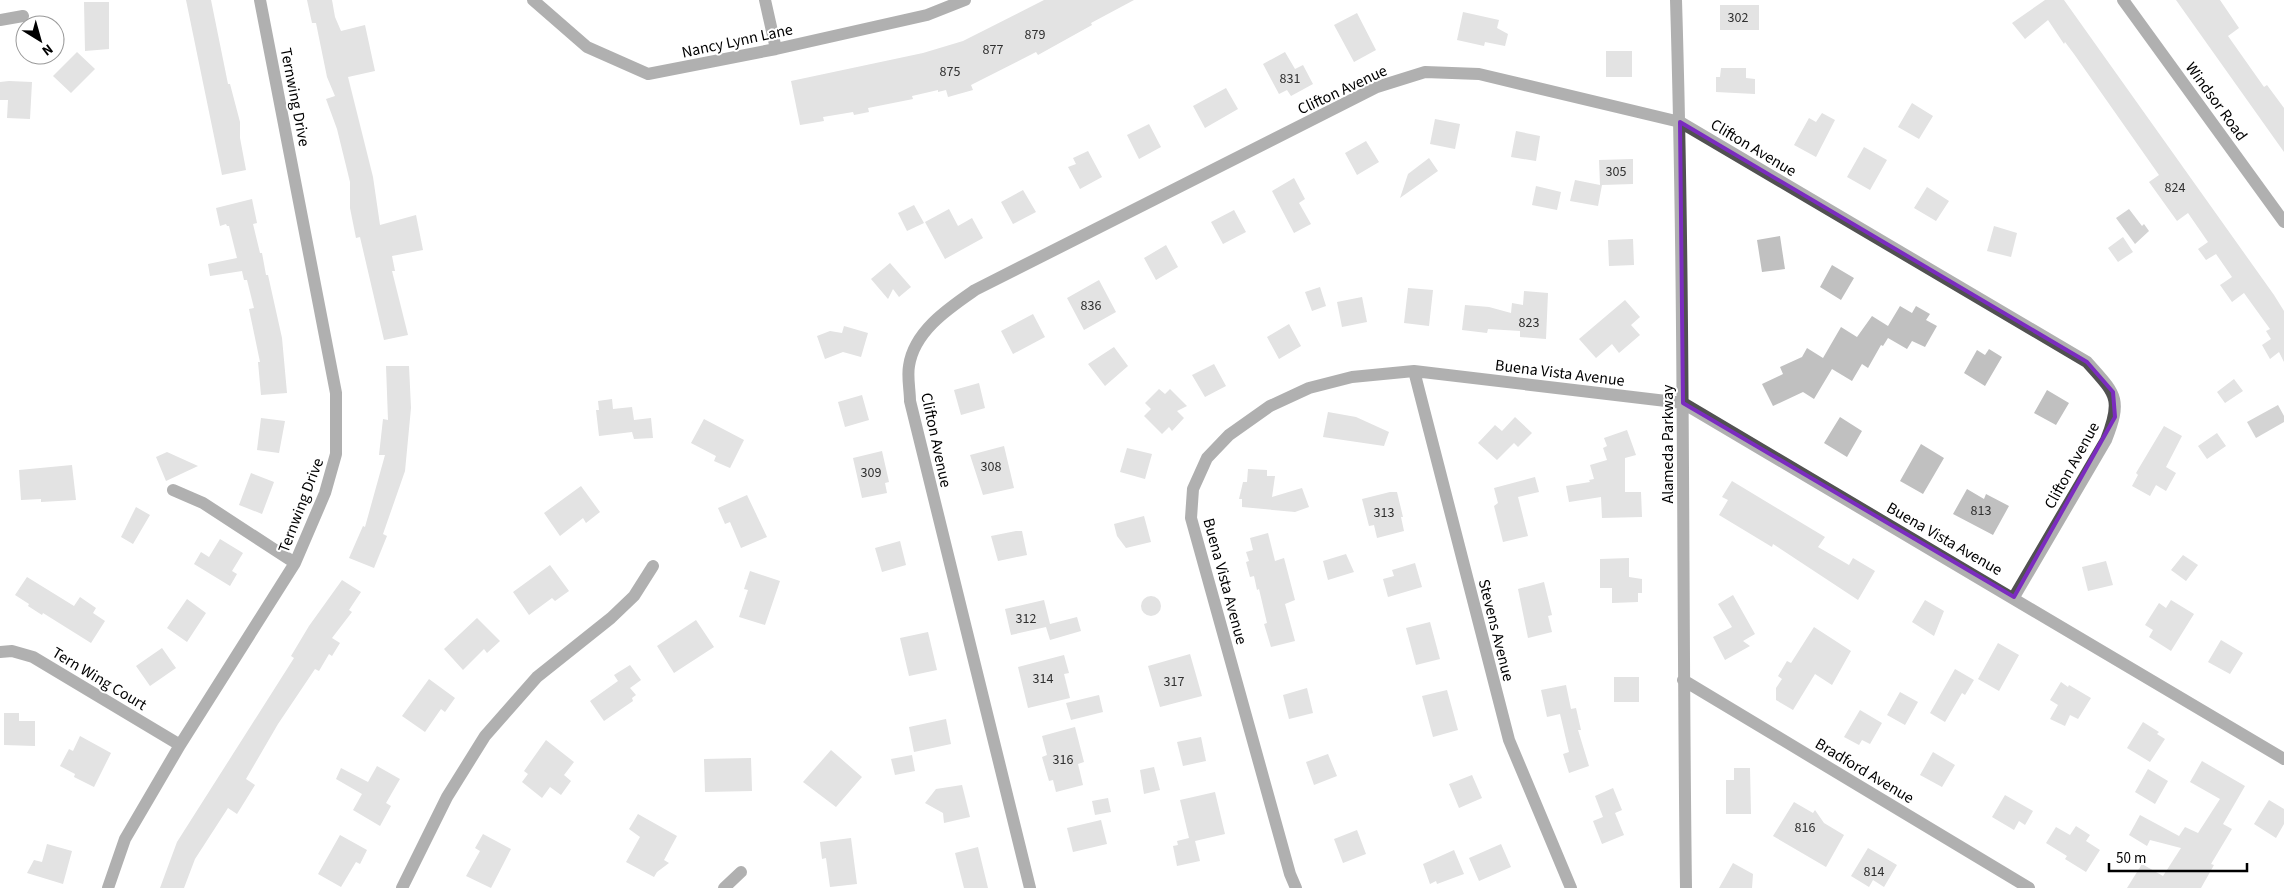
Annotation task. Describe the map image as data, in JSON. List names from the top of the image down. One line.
{"streets":{"street":["Nancy Lynn Lane","Clifton Avenue","Ternwing Drive","Windsor Road","Buena Vista Avenue","Alameda Parkway","Stevens Avenue","Tern Wing Court","Bradford Avenue"]},"crossings":[["Clifton Avenue","Buena Vista Avenue"],["Clifton Avenue","Alameda Parkway"],["Ternwing Drive","Tern Wing Court"],["Buena Vista Avenue","Alameda Parkway"],["Buena Vista Avenue","Stevens Avenue"],["Alameda Parkway","Bradford Avenue"]],"house_numbers":["302","879","877","875","831","305","824","836","823","308","309","813","313","312","314","317","316","816","814"],"scale_bar":"50 m","north":"bottom right"}
